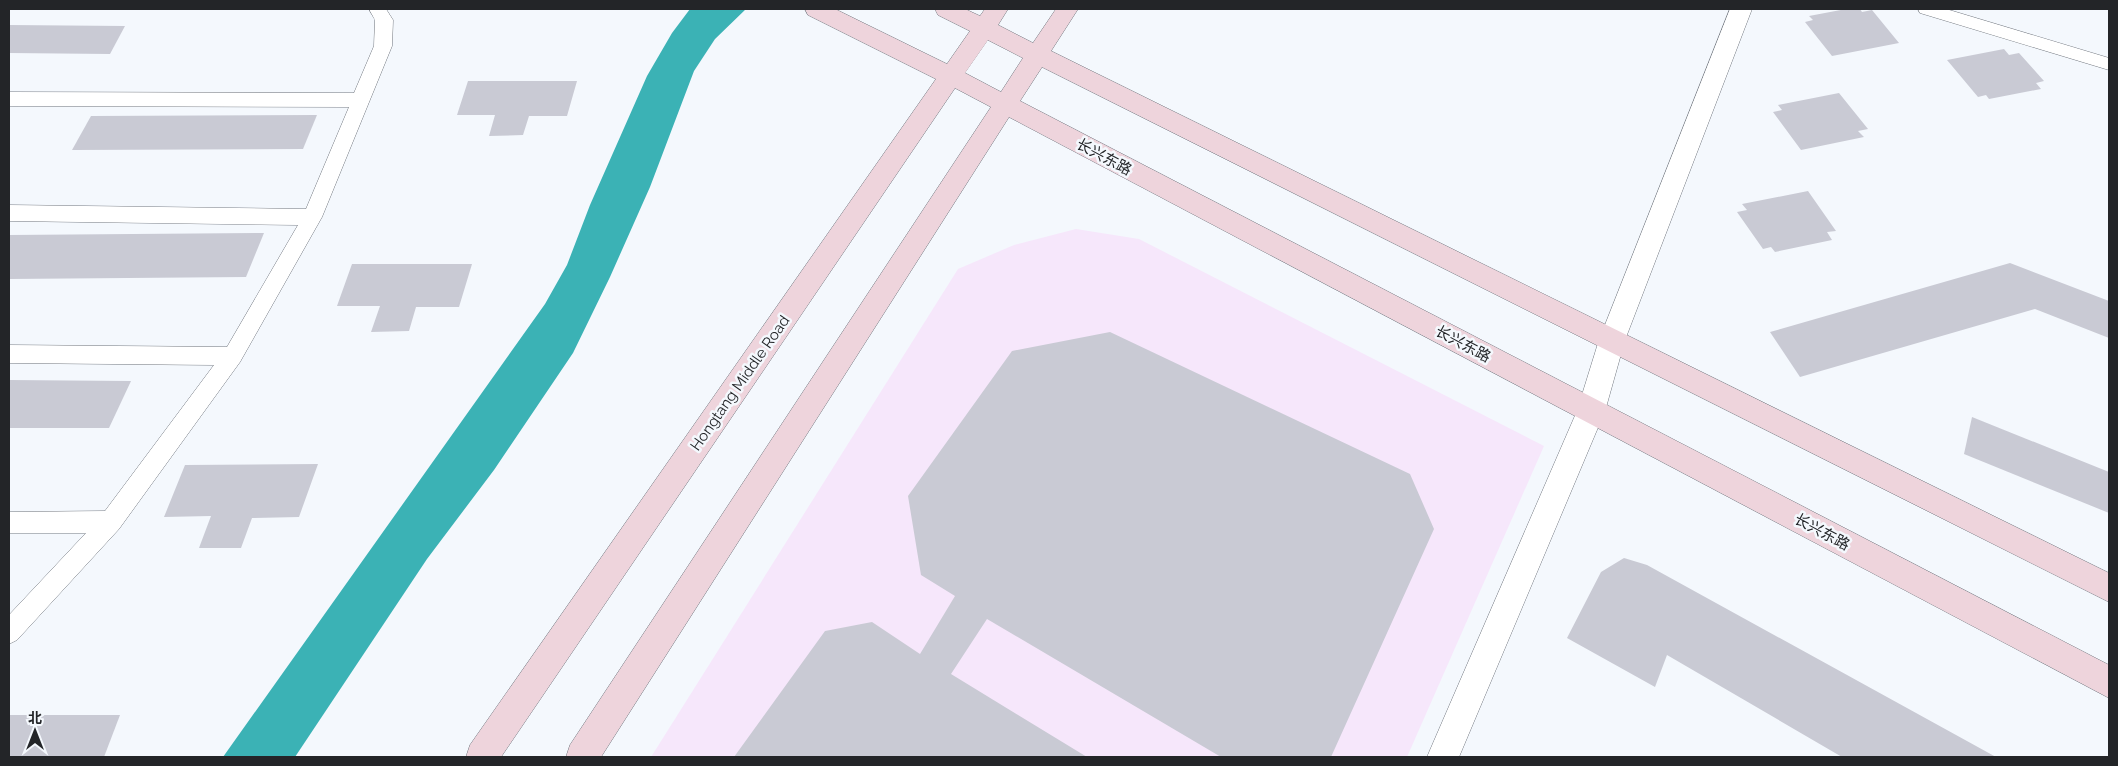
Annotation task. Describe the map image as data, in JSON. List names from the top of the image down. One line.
{"streets":{"main road":["长兴东路","Hongtang Middle Road"]},"crossings":[["长兴东路","Hongtang Middle Road"]],"north":"top"}
